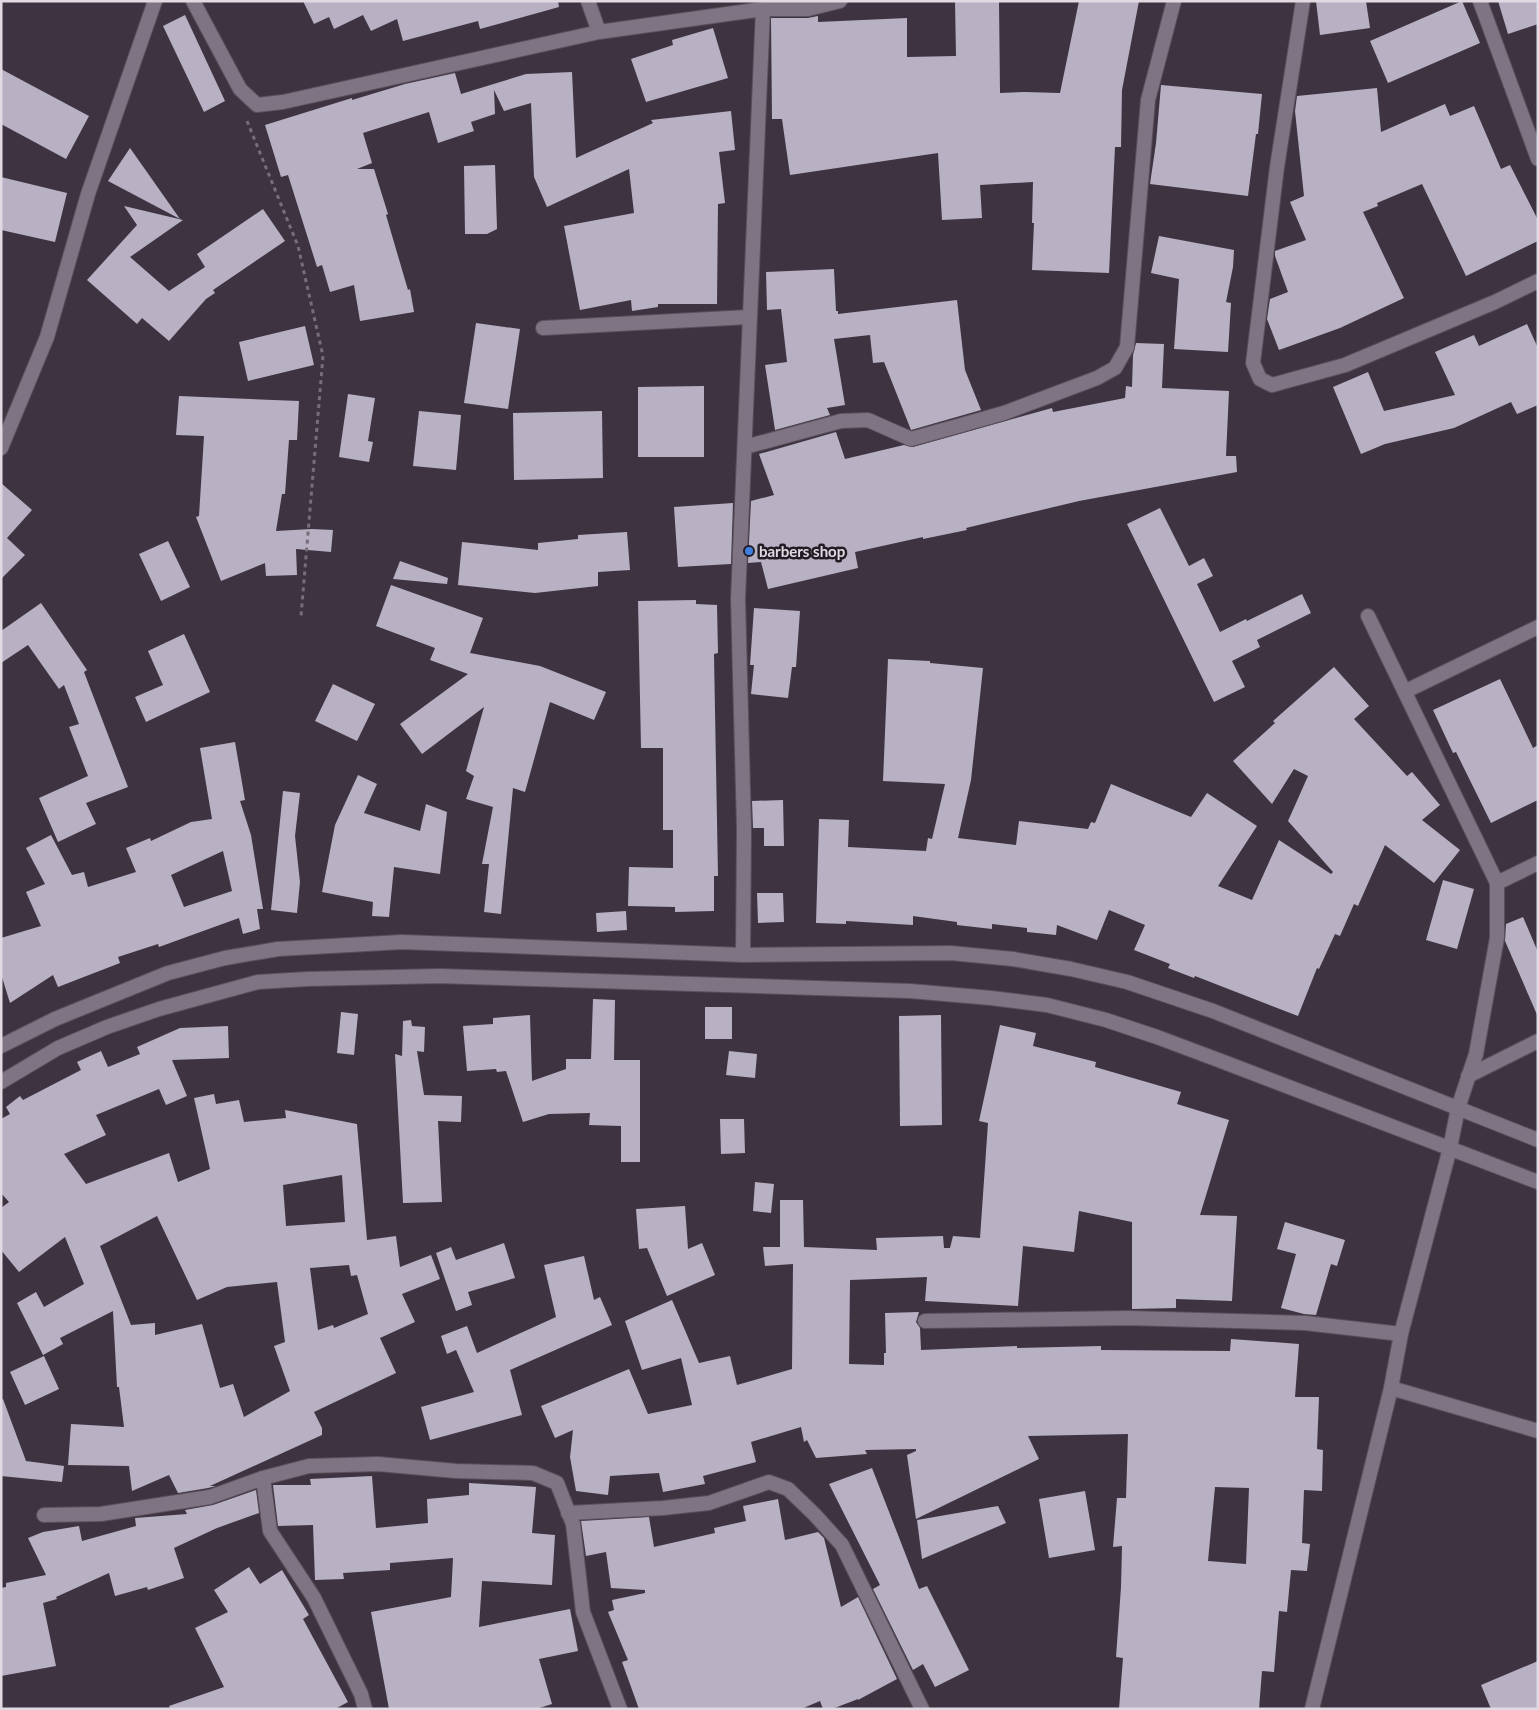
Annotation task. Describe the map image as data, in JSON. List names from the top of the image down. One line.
{"places":["barbers shop"]}
